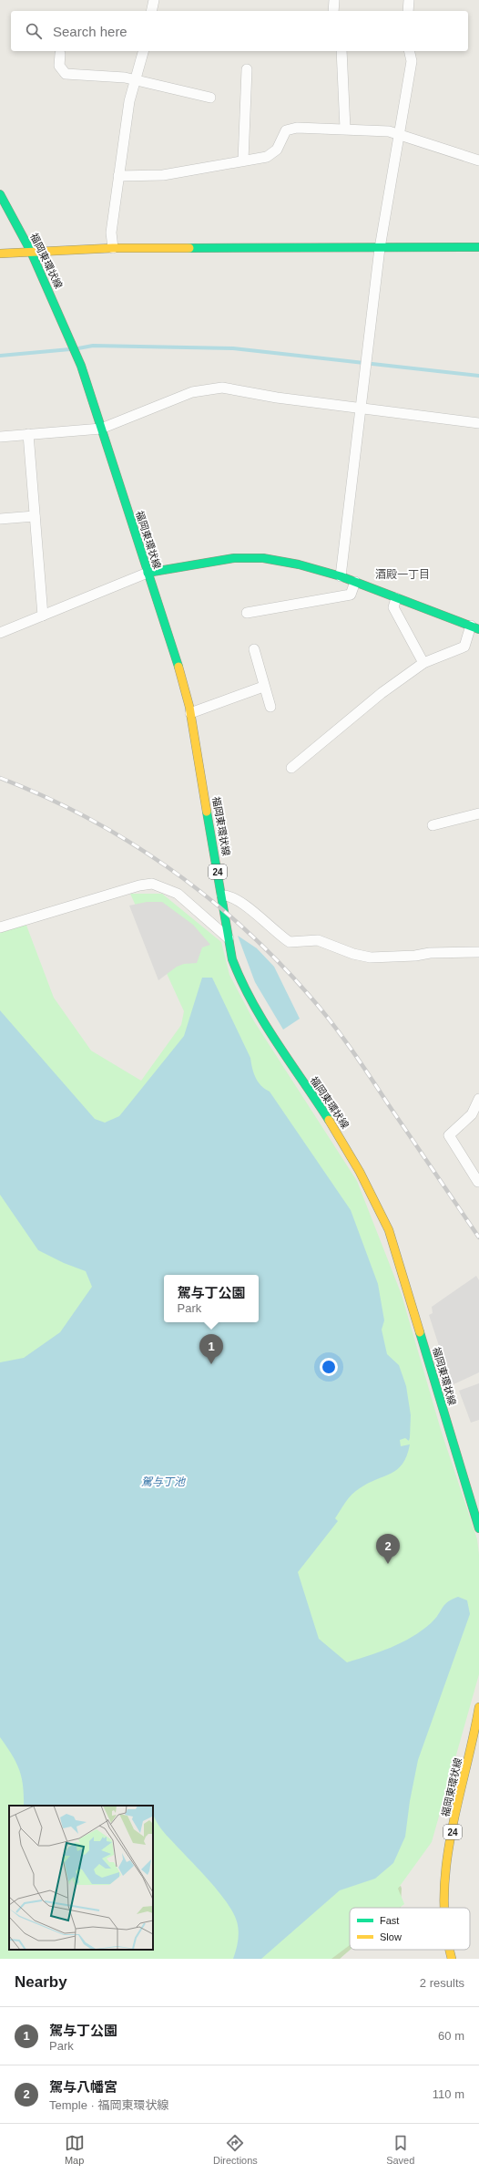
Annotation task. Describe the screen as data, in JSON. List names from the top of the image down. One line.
{"streets":{"main road":["福岡東環状線","24"]},"districts":["酒殿一丁目"],"water":["駕与丁池"],"legend":["Fast","Slow"],"page":{"search":"Search here","popup":["駕与丁公園","Park"],"pins":["1","2"],"heading":["Nearby","2 results"],"list":[{"mark":"1","name":"駕与丁公園","note":"Park","value":"60 m"},{"mark":"2","name":"駕与八幡宮","note":"Temple · 福岡東環状線","value":"110 m"}],"nav":["Map","Directions","Saved"]}}
